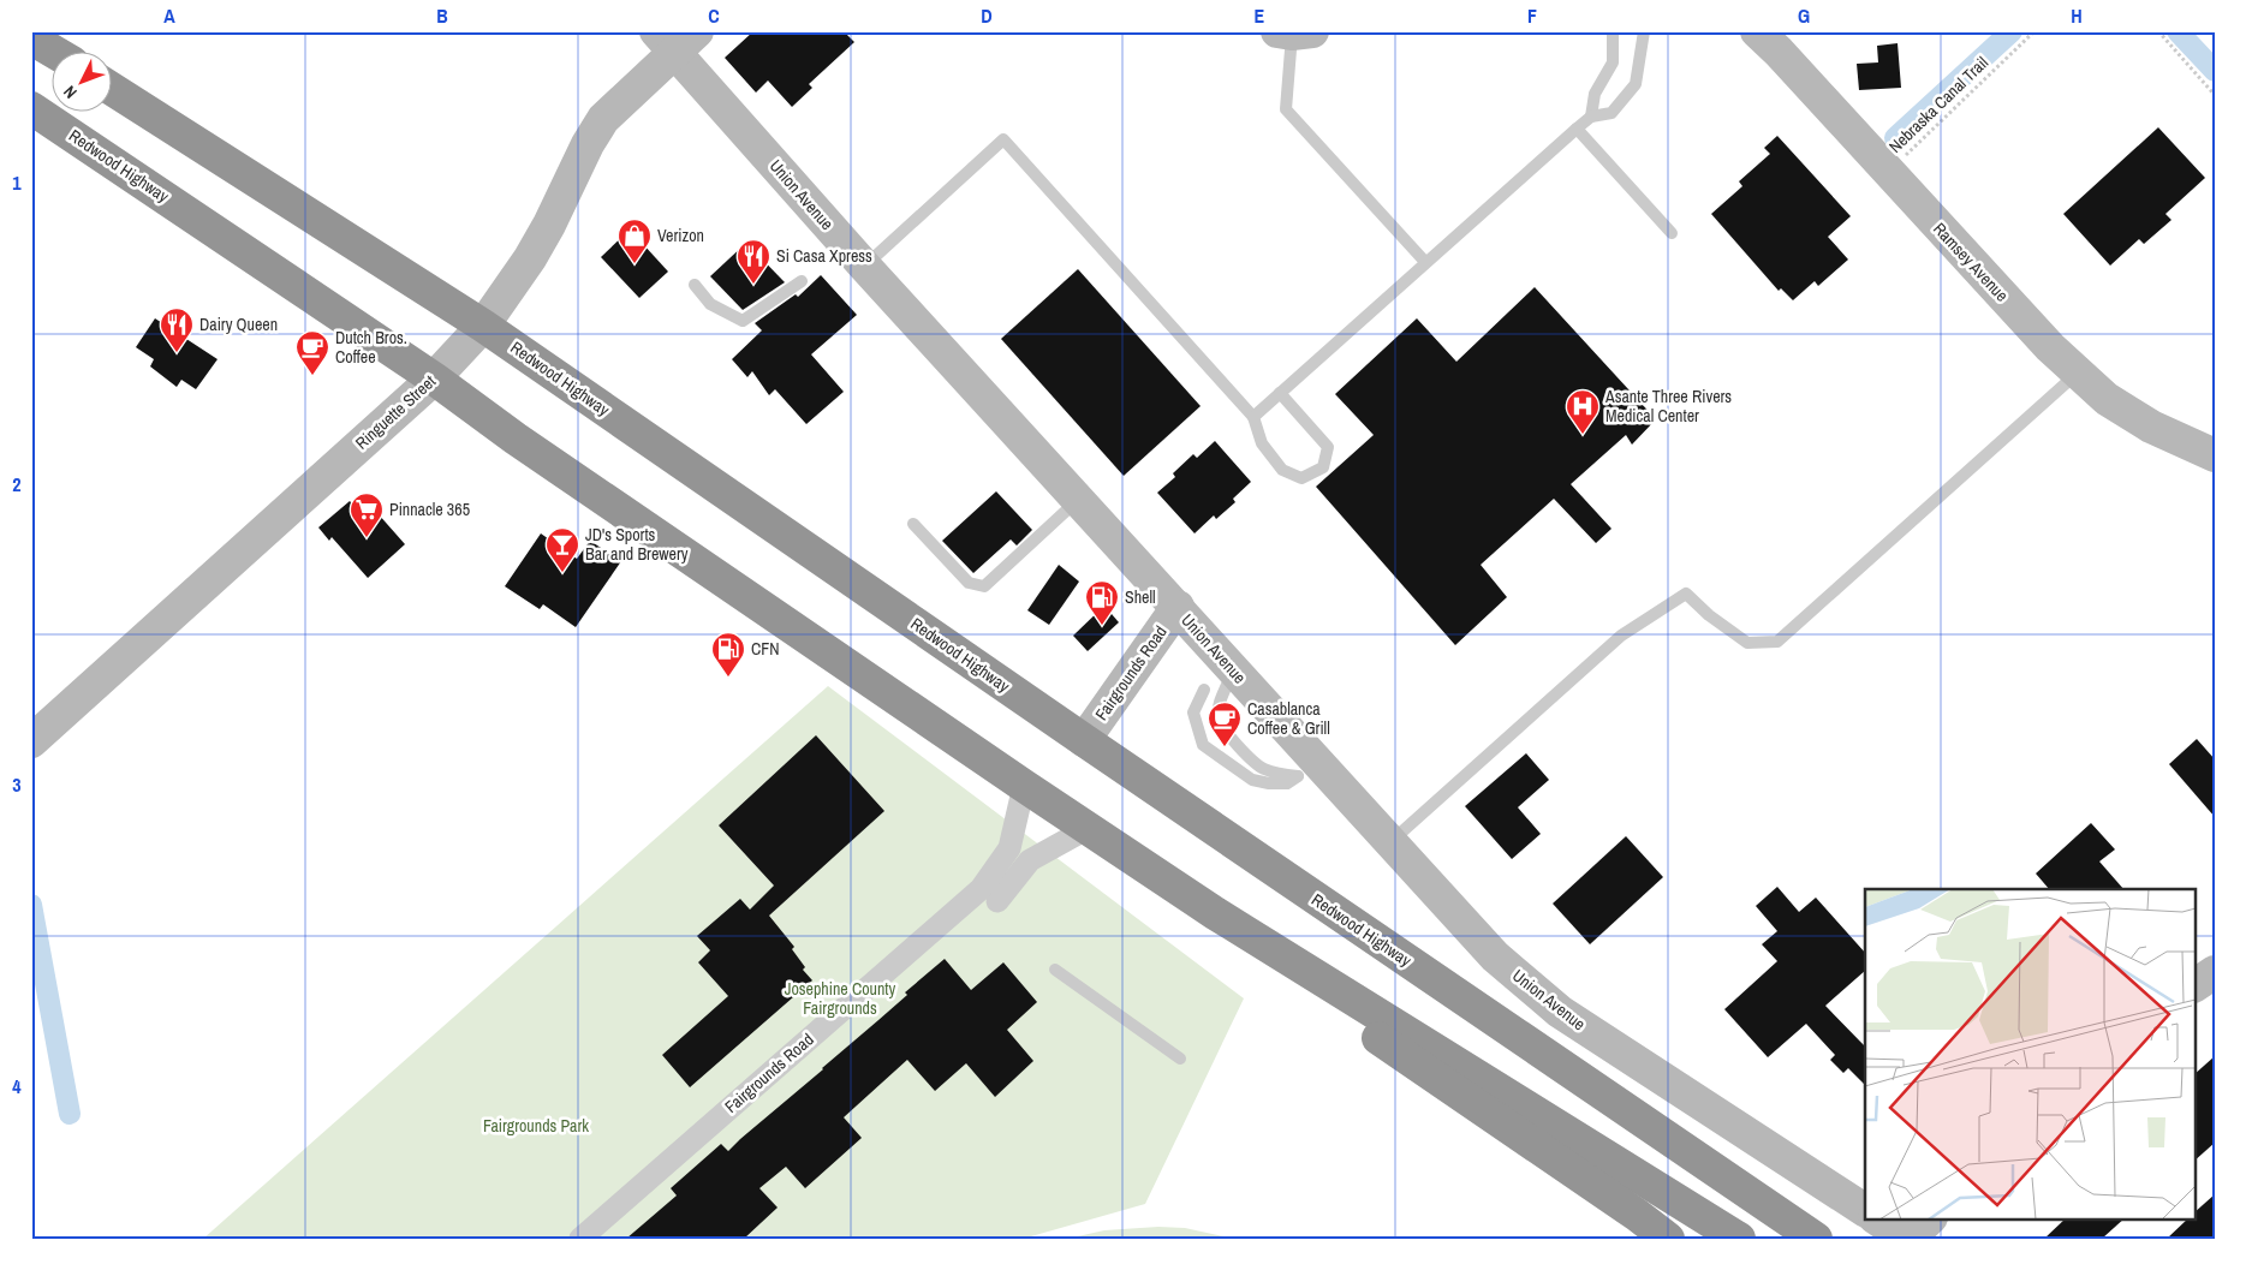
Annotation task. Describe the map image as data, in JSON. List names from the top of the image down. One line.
{"streets":{"highway":["Redwood Highway"],"street":["Union Avenue","Ramsey Avenue","Ringuette Street","Fairgrounds Road"],"path":["Nebraska Canal Trail"]},"crossings":[["Nebraska Canal Trail","Ramsey Avenue"],["Redwood Highway","Ringuette Street"],["Redwood Highway","Fairgrounds Road"],["Union Avenue","Ringuette Street"],["Union Avenue","Fairgrounds Road"]],"parks":["Josephine County Fairgrounds","Fairgrounds Park"],"places":{"shop":["Verizon"],"restaurant":["Si Casa Xpress","Dairy Queen"],"cafe":["Dutch Bros. Coffee","Casablanca Coffee & Grill"],"hospital":["Asante Three Rivers Medical Center"],"supermarket":["Pinnacle 365"],"bar":["JD's Sports Bar and Brewery"],"fuel station":["Shell","CFN"]},"north":"bottom left","grid":{"columns":["A","B","C","D","E","F","G","H"],"rows":["1","2","3","4"]}}
